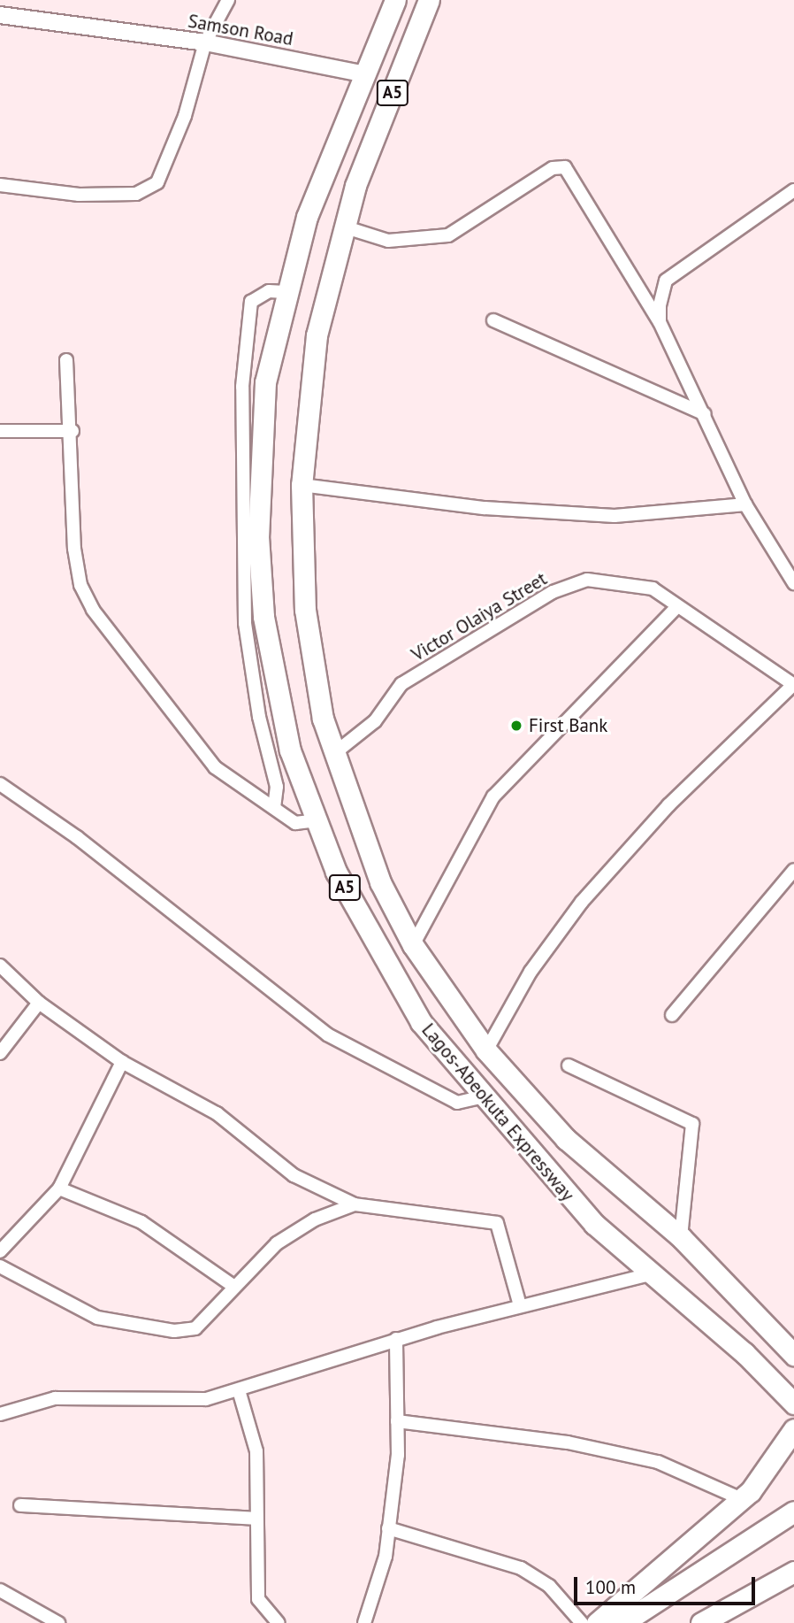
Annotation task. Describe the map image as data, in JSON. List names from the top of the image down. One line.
{"streets":{"main road":["A5","Lagos-Abeokuta Expressway"],"street":["Samson Road","Victor Olaiya Street"]},"crossings":[["Samson Road","Lagos-Abeokuta Expressway"],["Victor Olaiya Street","Lagos-Abeokuta Expressway"]],"places":["First Bank"],"scale_bar":"100 m"}
